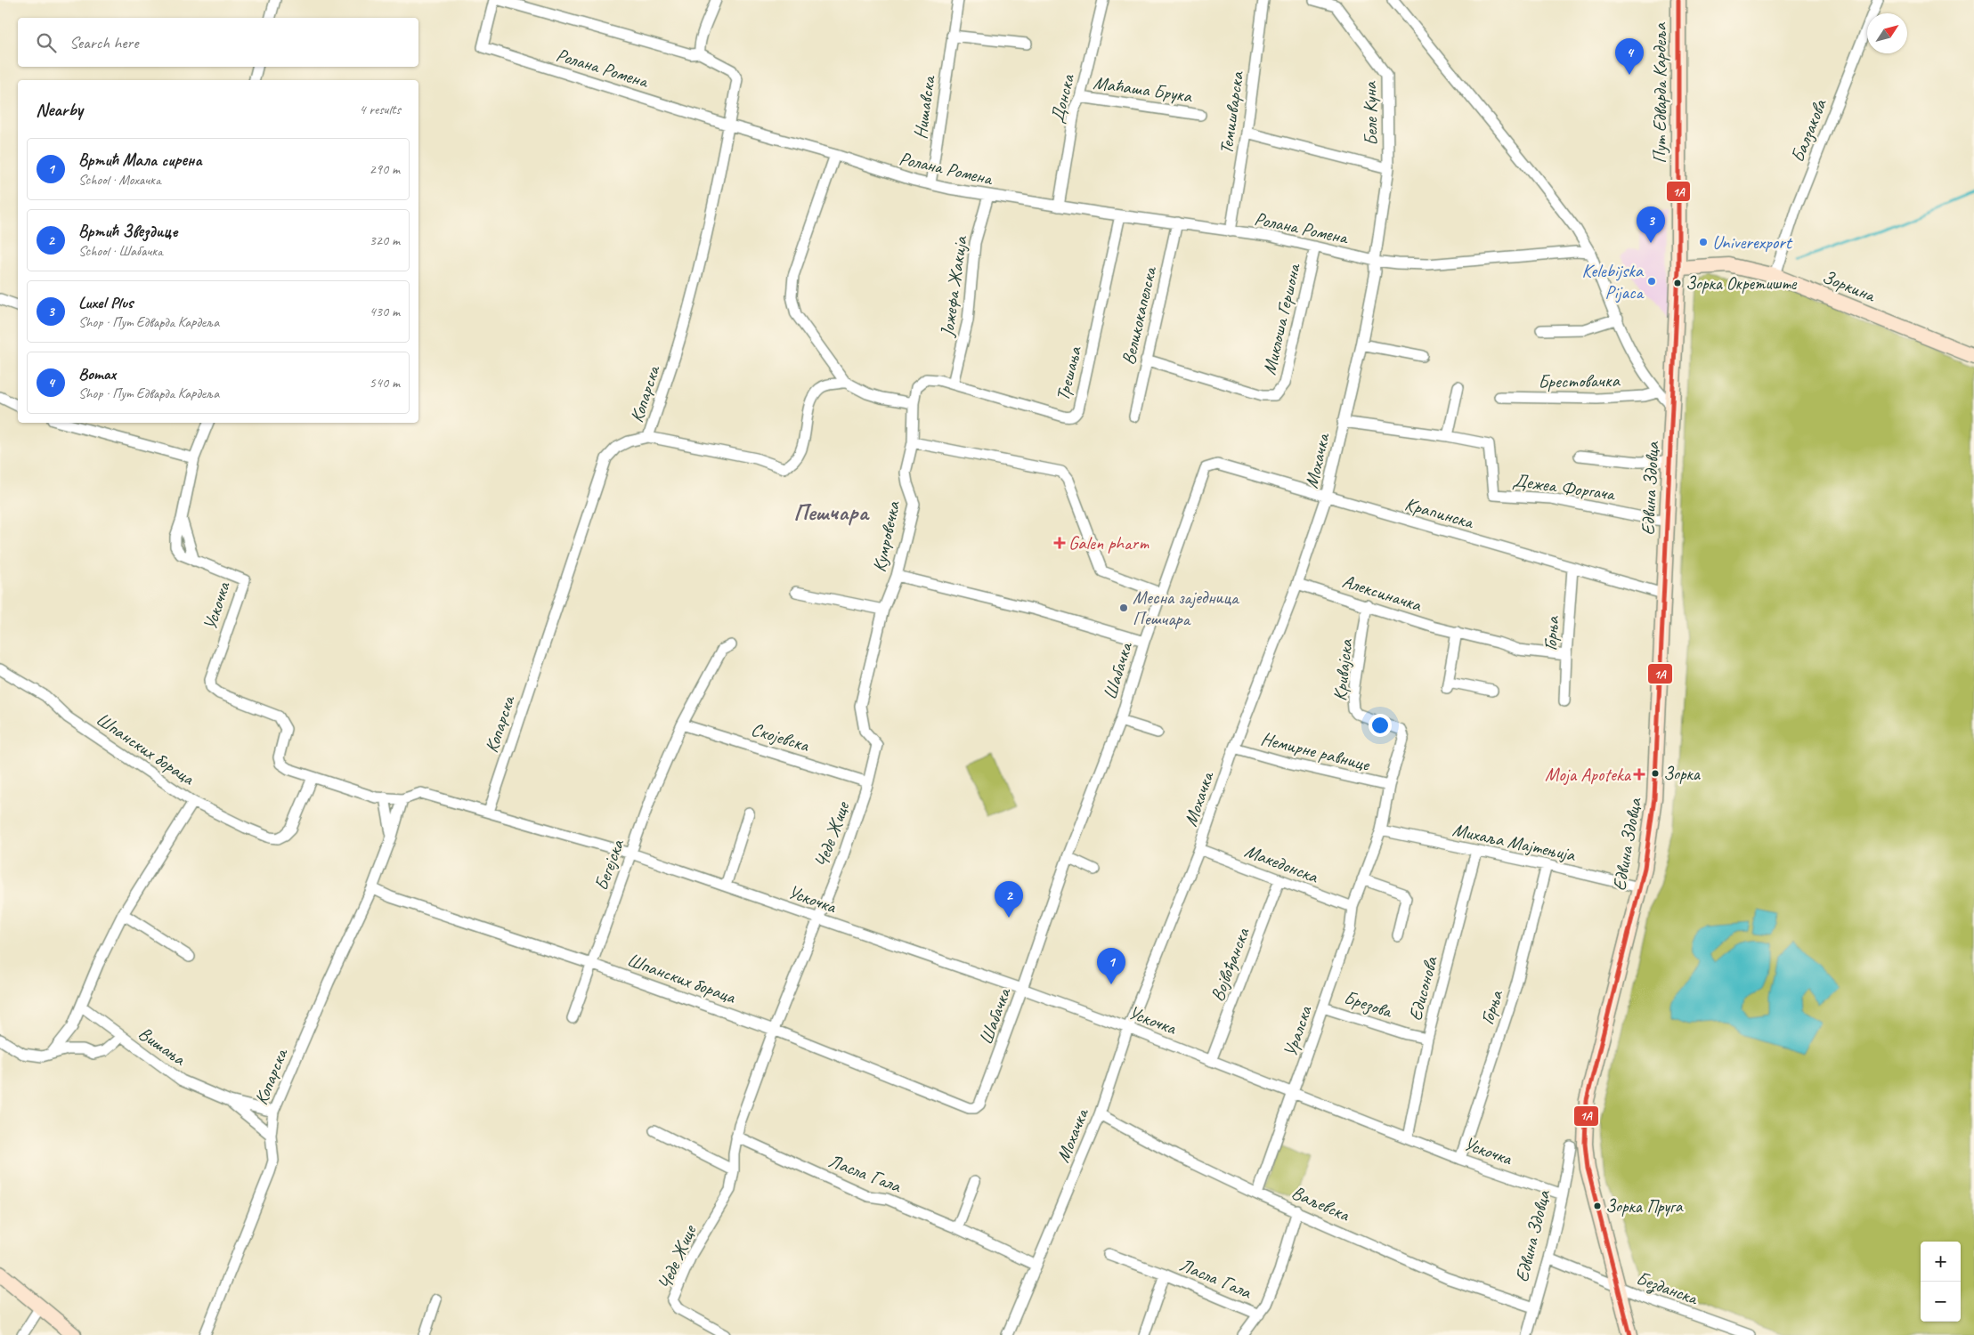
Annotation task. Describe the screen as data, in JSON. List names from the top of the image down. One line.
{"streets":{"main road":["Пут Едварда Кардеља","Зоркина","Едвина Здовца"],"street":["Ролана Ромена","Маћаша Брука","Донска","Нишавска","Темишварска","Беле Куна","Балзакова","Јожефа Жакија","Великокапелска","Миклоша Гершона","Трешања","Брестовачка","Копарска","Мохачка","Дежеа Форгача","Крапинска","Кумровечка","Алексиначка","Ускочка","Горња","Кривајска","Шабачка","Скојевска","Шпанских бораца","Немирне равнице","Чеде Жице","Михаља Мајтењија","Македонска","Бегејска","Војвођанска","Едисонова","Брезова","Уралска","Вишања","Ласла Гала","Ваљевска","Безданска"]},"crossings":[["Ролана Ромена","Донска"],["Ролана Ромена","Нишавска"],["Ролана Ромена","Темишварска"],["Ролана Ромена","Беле Куна"],["Ролана Ромена","Јожефа Жакија"],["Ролана Ромена","Великокапелска"],["Ролана Ромена","Миклоша Гершона"],["Ролана Ромена","Трешања"],["Ролана Ромена","Копарска"],["Ролана Ромена","Мохачка"],["Маћаша Брука","Донска"],["Пут Едварда Кардеља","Зоркина"],["Пут Едварда Кардеља","Едвина Здовца"],["Беле Куна","Мохачка"],["Балзакова","Зоркина"],["Јожефа Жакија","Трешања"],["Јожефа Жакија","Кумровечка"],["Великокапелска","Миклоша Гершона"],["Трешања","Кумровечка"],["Копарска","Ускочка"],["Копарска","Шпанских бораца"],["Копарска","Вишања"],["Мохачка","Дежеа Форгача"],["Мохачка","Крапинска"],["Мохачка","Алексиначка"],["Мохачка","Ускочка"],["Мохачка","Немирне равнице"],["Мохачка","Македонска"],["Мохачка","Ласла Гала"],["Мохачка","Ваљевска"],["Дежеа Форгача","Едвина Здовца"],["Едвина Здовца","Крапинска"],["Едвина Здовца","Ускочка"],["Едвина Здовца","Михаља Мајтењија"],["Едвина Здовца","Ваљевска"],["Едвина Здовца","Безданска"],["Крапинска","Горња"],["Крапинска","Шабачка"],["Кумровечка","Чеде Жице"],["Алексиначка","Горња"],["Алексиначка","Кривајска"],["Ускочка","Горња"],["Ускочка","Шабачка"],["Ускочка","Шпанских бораца"],["Ускочка","Чеде Жице"],["Ускочка","Бегејска"],["Ускочка","Војвођанска"],["Ускочка","Едисонова"],["Ускочка","Уралска"],["Горња","Михаља Мајтењија"],["Кривајска","Немирне равнице"],["Кривајска","Уралска"],["Шабачка","Шпанских бораца"],["Скојевска","Чеде Жице"],["Скојевска","Бегејска"],["Шпанских бораца","Чеде Жице"],["Шпанских бораца","Бегејска"],["Немирне равнице","Уралска"],["Чеде Жице","Ласла Гала"],["Михаља Мајтењија","Едисонова"],["Михаља Мајтењија","Уралска"],["Македонска","Војвођанска"],["Македонска","Уралска"],["Едисонова","Брезова"],["Брезова","Уралска"],["Уралска","Ваљевска"]],"districts":["Пешчара"],"places":{"other":["Univerexport","Kelebijska Pijaca","Зорка Окретиште","Месна заједница Пешчара","Зорка","Зорка Пруга"],"health":["Galen pharm","Moja Apoteka"]},"lines":["transit line 1A"],"north":"top right","page":{"search":"Search here","pins":["4","3","2","1"],"heading":["Nearby","4 results"],"list":[{"mark":"1","name":"Вртић Мала сирена","note":"School · Мохачка","value":"290 m"},{"mark":"2","name":"Вртић Звездице","note":"School · Шабачка","value":"320 m"},{"mark":"3","name":"Luxel Plus","note":"Shop · Пут Едварда Кардеља","value":"430 m"},{"mark":"4","name":"Bomax","note":"Shop · Пут Едварда Кардеља","value":"540 m"}],"map_buttons":["+","−"]}}
